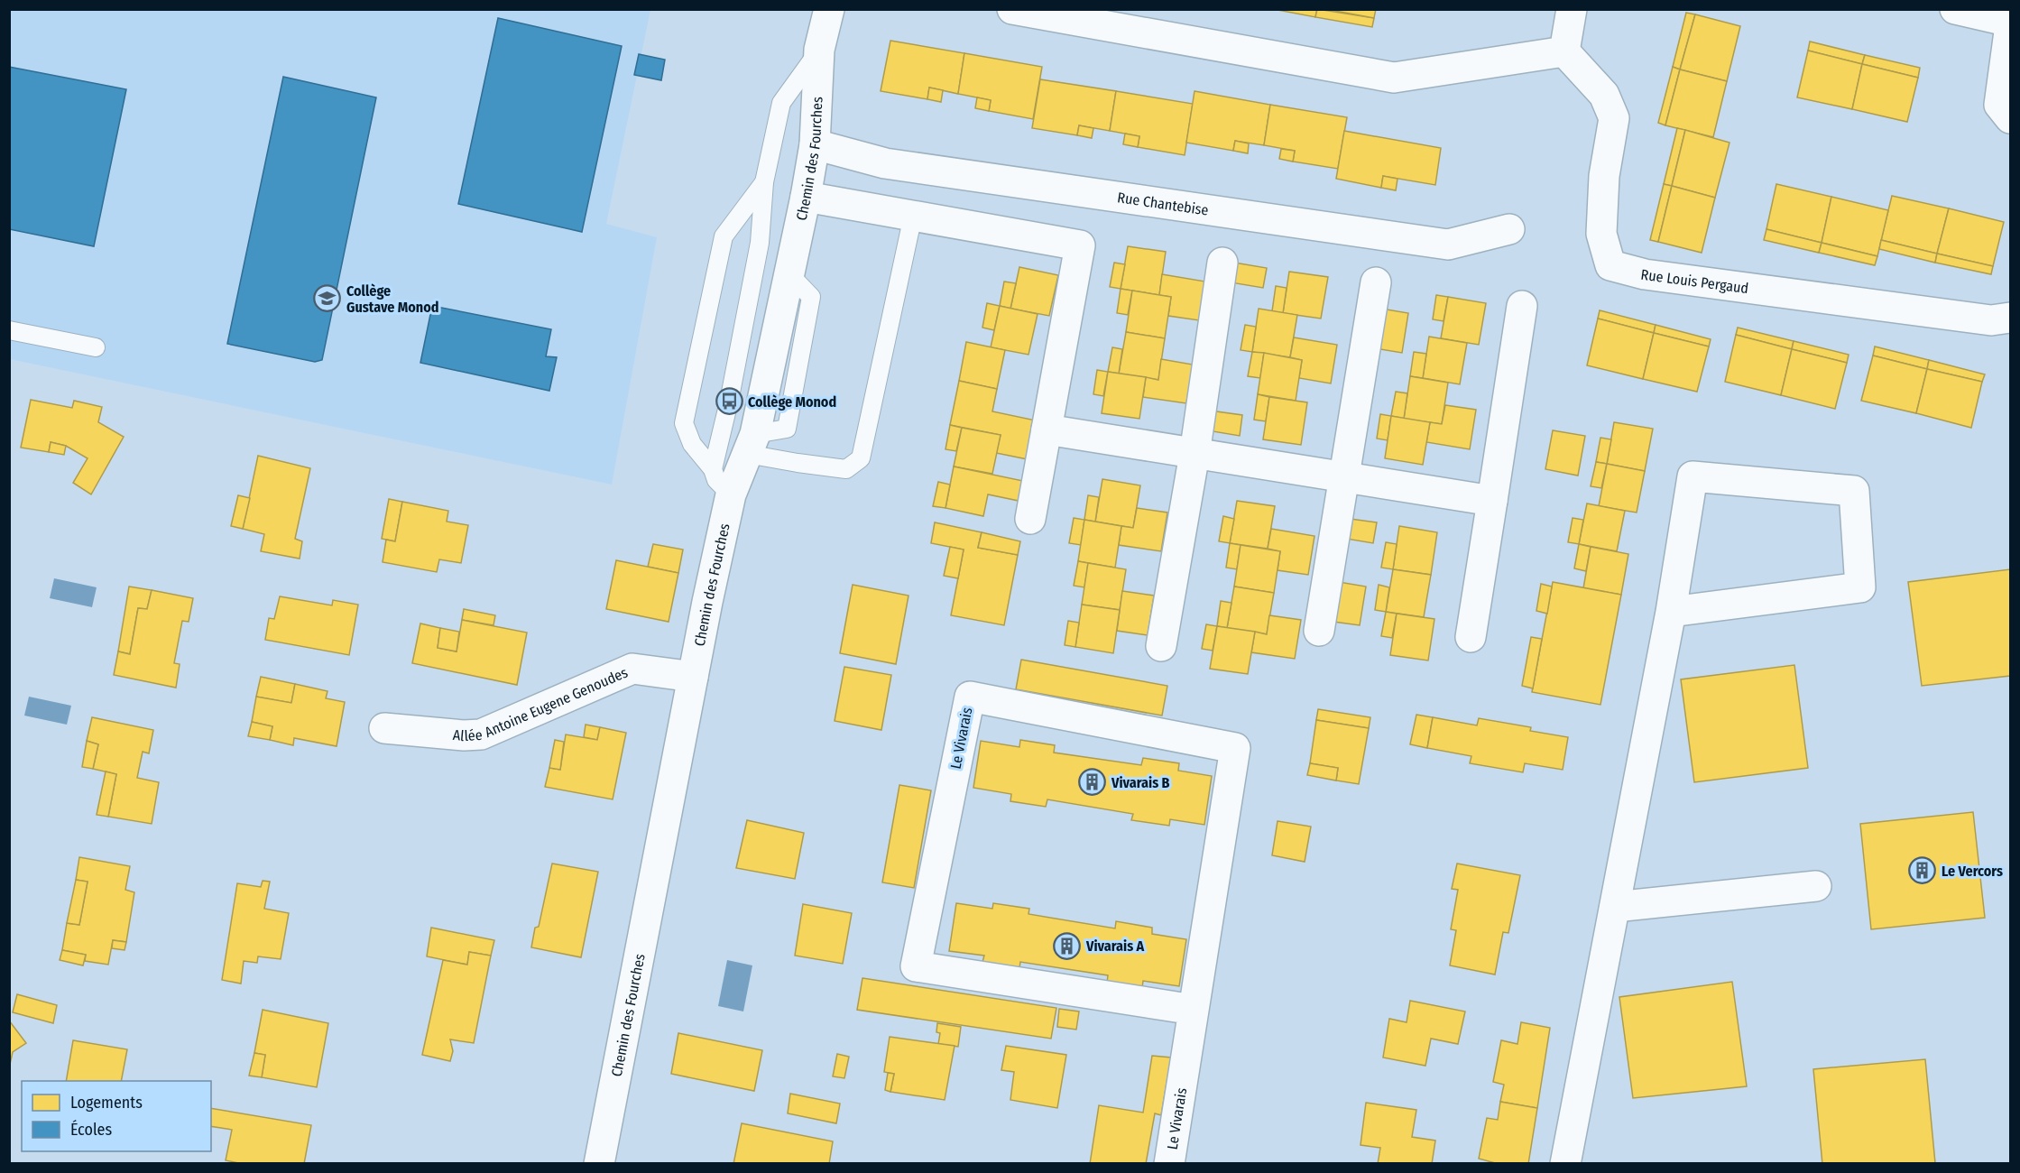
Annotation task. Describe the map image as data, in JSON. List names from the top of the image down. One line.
{"streets":{"street":["Chemin des Fourches","Rue Chantebise","Rue Louis Pergaud","Allée Antoine Eugene Genoudes","Le Vivarais"]},"crossings":[["Chemin des Fourches","Rue Chantebise"],["Chemin des Fourches","Allée Antoine Eugene Genoudes"]],"places":{"school or university":["Collège Gustave Monod"],"bus stop":["Collège Monod"],"building":["Vivarais B","Le Vercors","Vivarais A"]},"legend":["Logements","Écoles"]}
